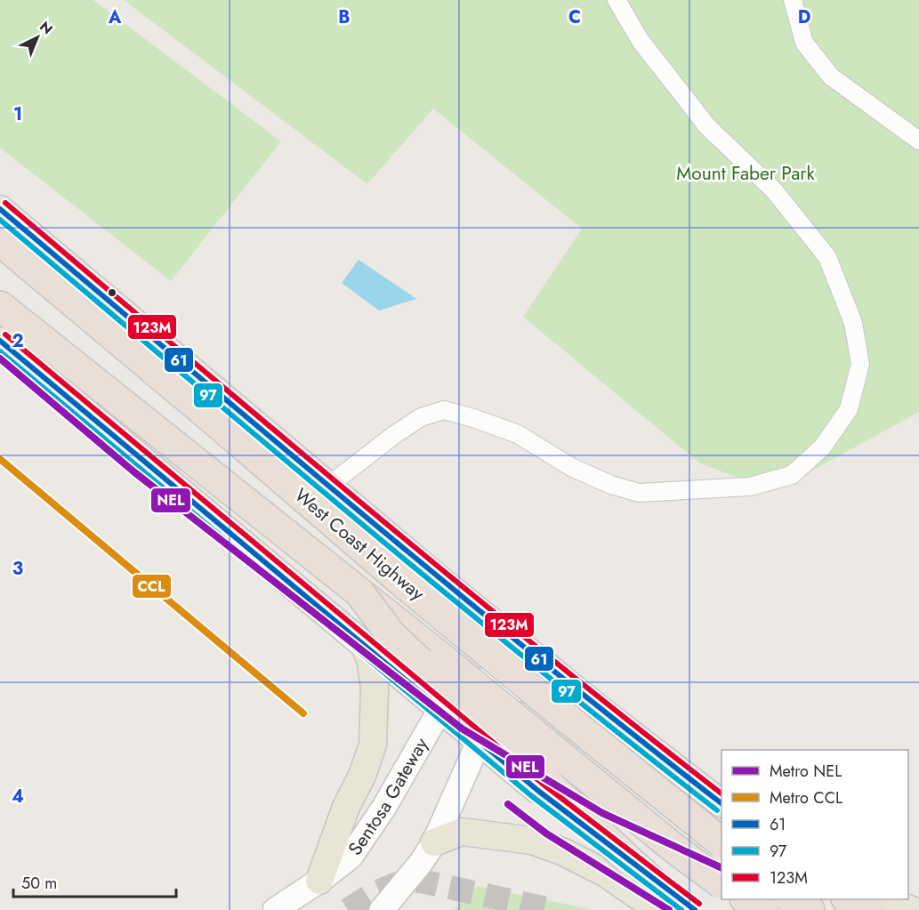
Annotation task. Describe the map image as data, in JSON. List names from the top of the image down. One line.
{"streets":{"highway":["West Coast Highway"],"main road":["Sentosa Gateway"]},"parks":["Mount Faber Park"],"lines":["transit line 123M","transit line 61","transit line 97","metro line NEL","metro line CCL"],"legend":["Metro NEL","Metro CCL","61","97","123M"],"scale_bar":"50 m","north":"top right","grid":{"columns":["A","B","C","D"],"rows":["1","2","3","4"]}}
